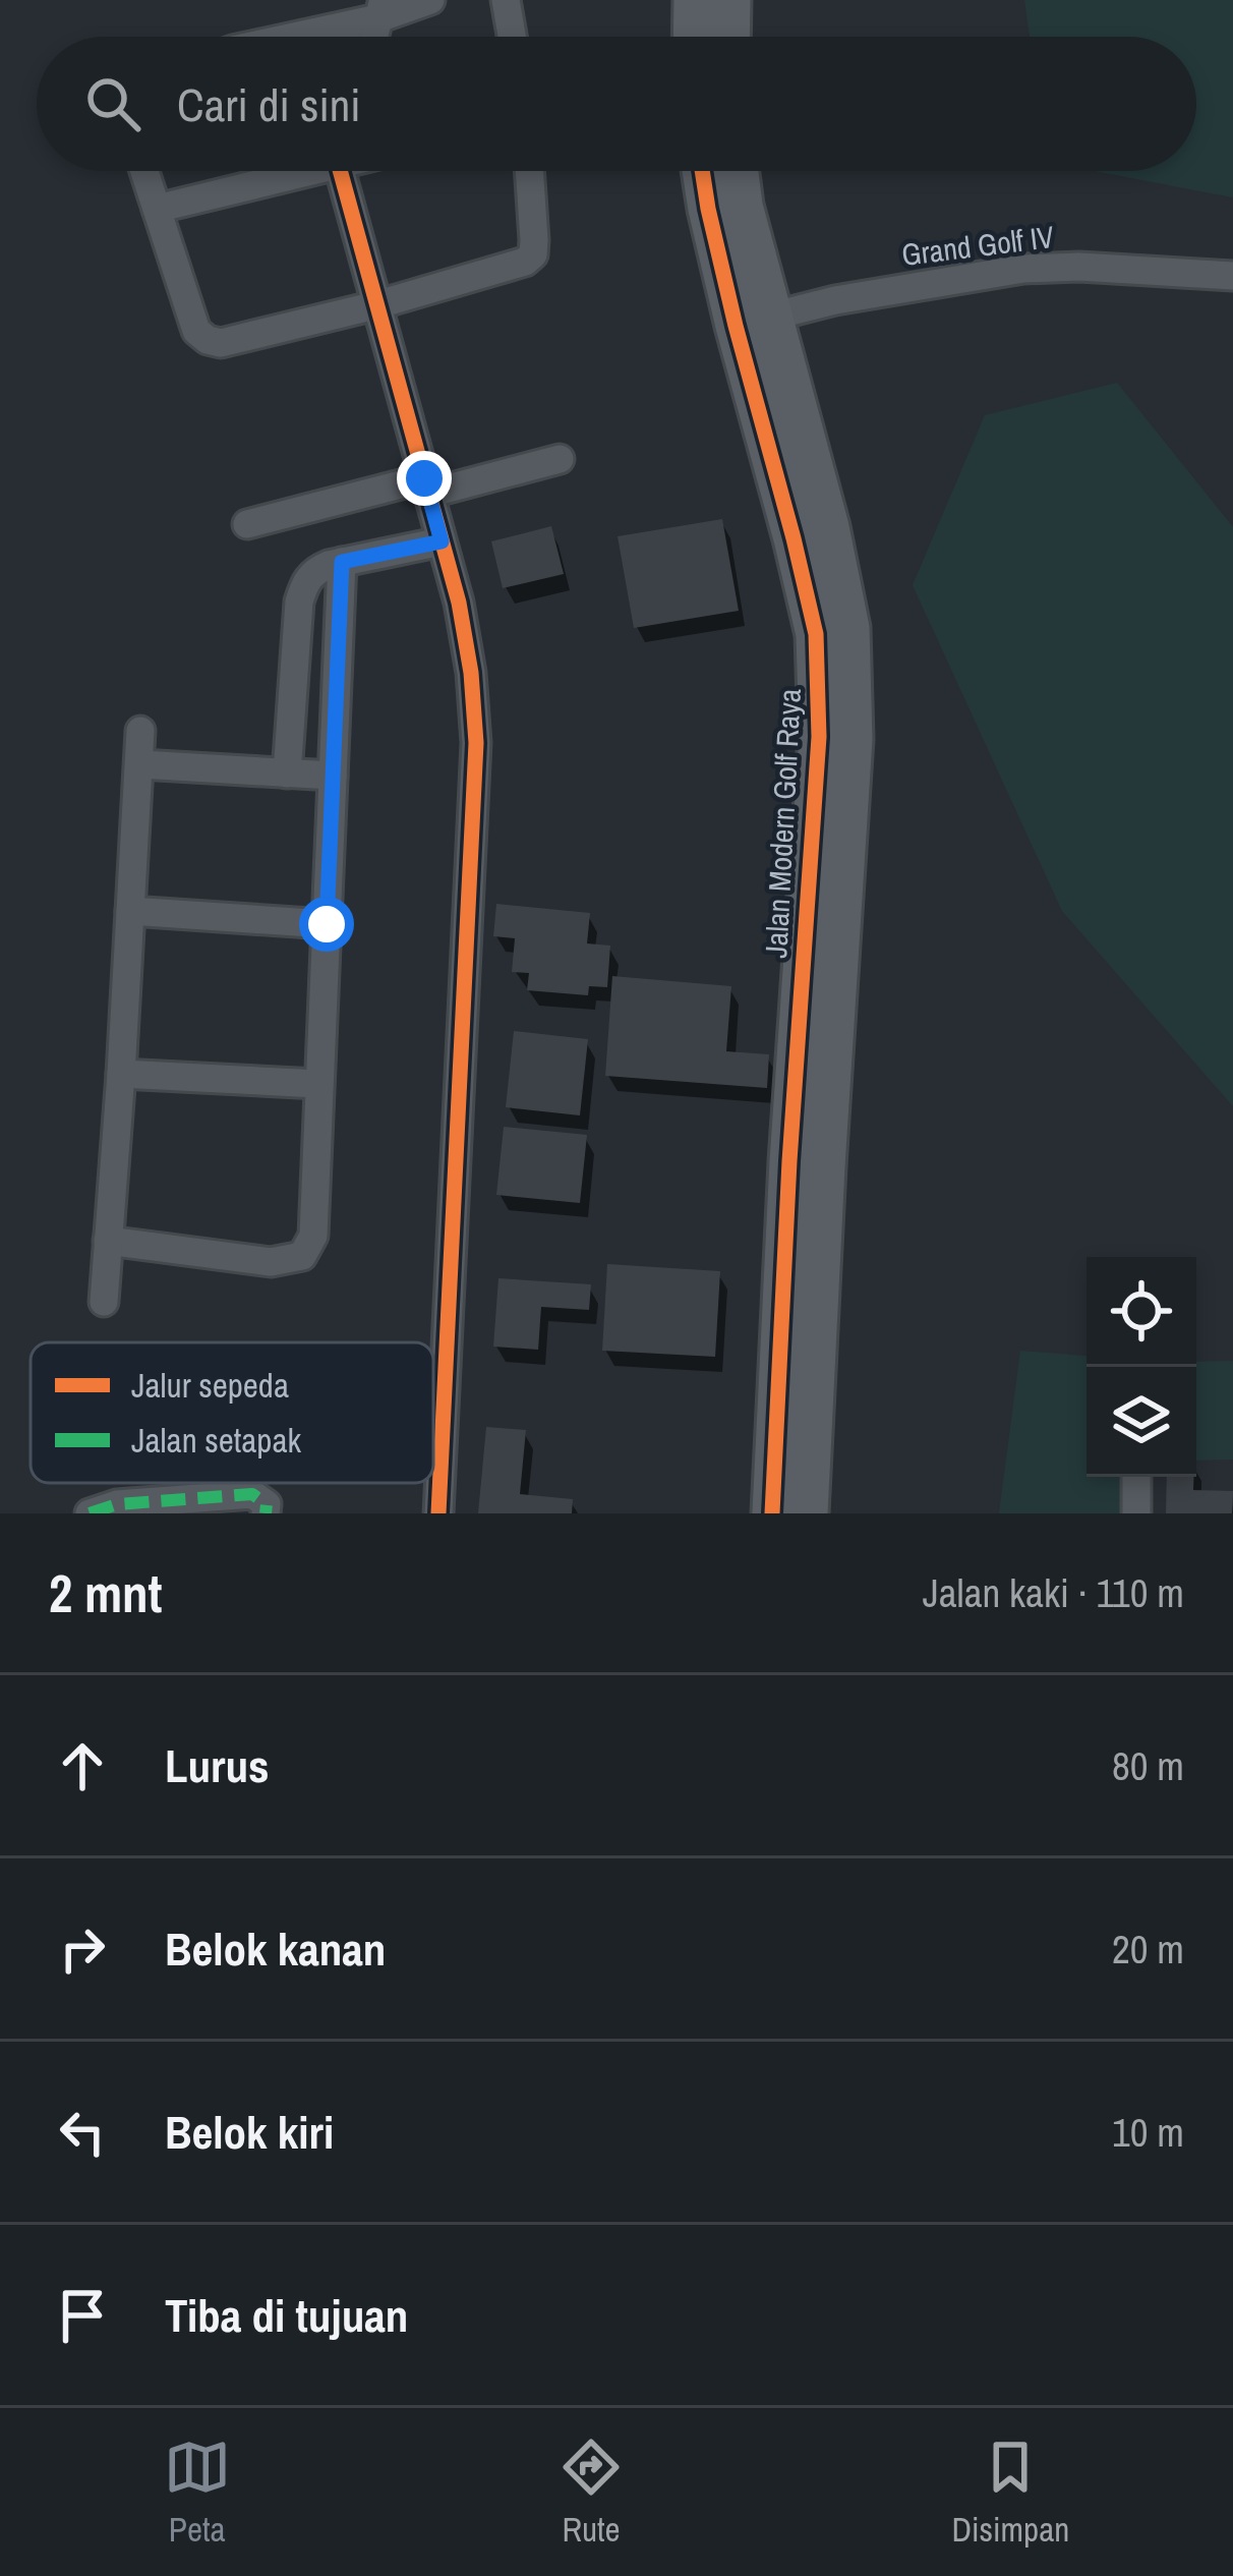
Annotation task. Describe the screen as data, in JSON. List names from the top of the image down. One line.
{"streets":{"street":["Grand Golf IV","Jalan Modern Golf Raya"]},"crossings":[["Grand Golf IV","Jalan Modern Golf Raya"]],"legend":["Jalur sepeda","Jalan setapak"],"page":{"search":"Cari di sini","heading":["2 mnt","Jalan kaki · 110 m"],"list":[["Lurus","80 m"],["Belok kanan","20 m"],["Belok kiri","10 m"],"Tiba di tujuan"],"nav":["Peta","Rute","Disimpan"]}}
